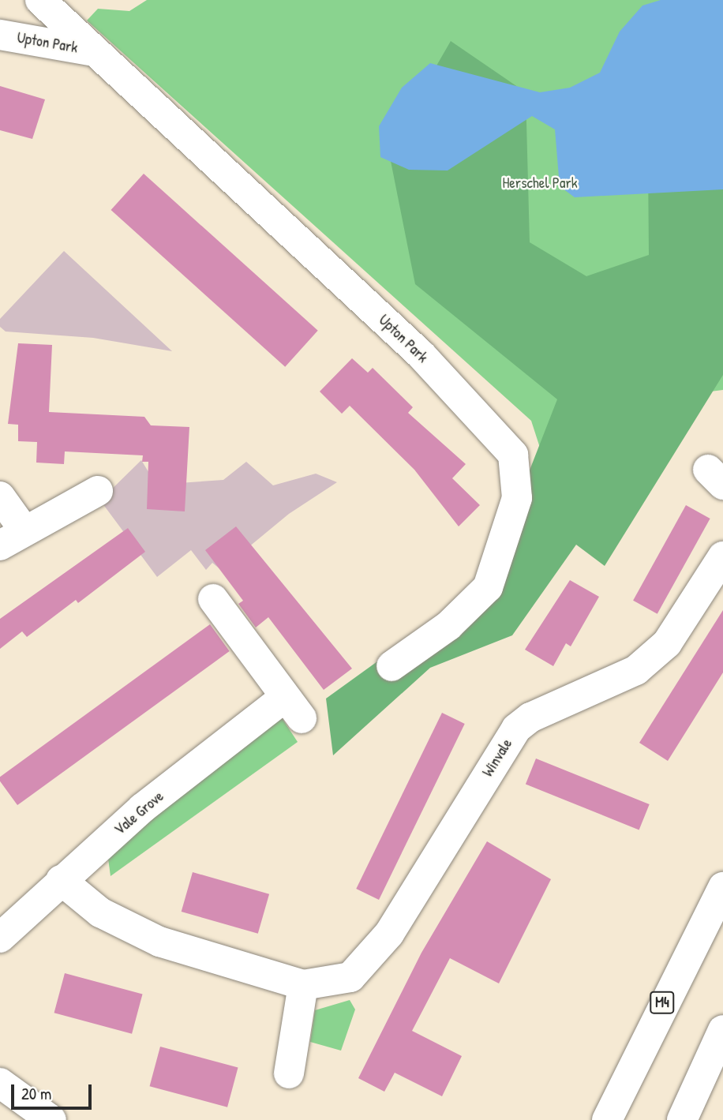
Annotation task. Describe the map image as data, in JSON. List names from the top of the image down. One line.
{"streets":{"main road":["Upton Park","Winvale","Vale Grove","M4"]},"crossings":[["Winvale","Vale Grove"]],"parks":["Herschel Park"],"scale_bar":"20 m"}
